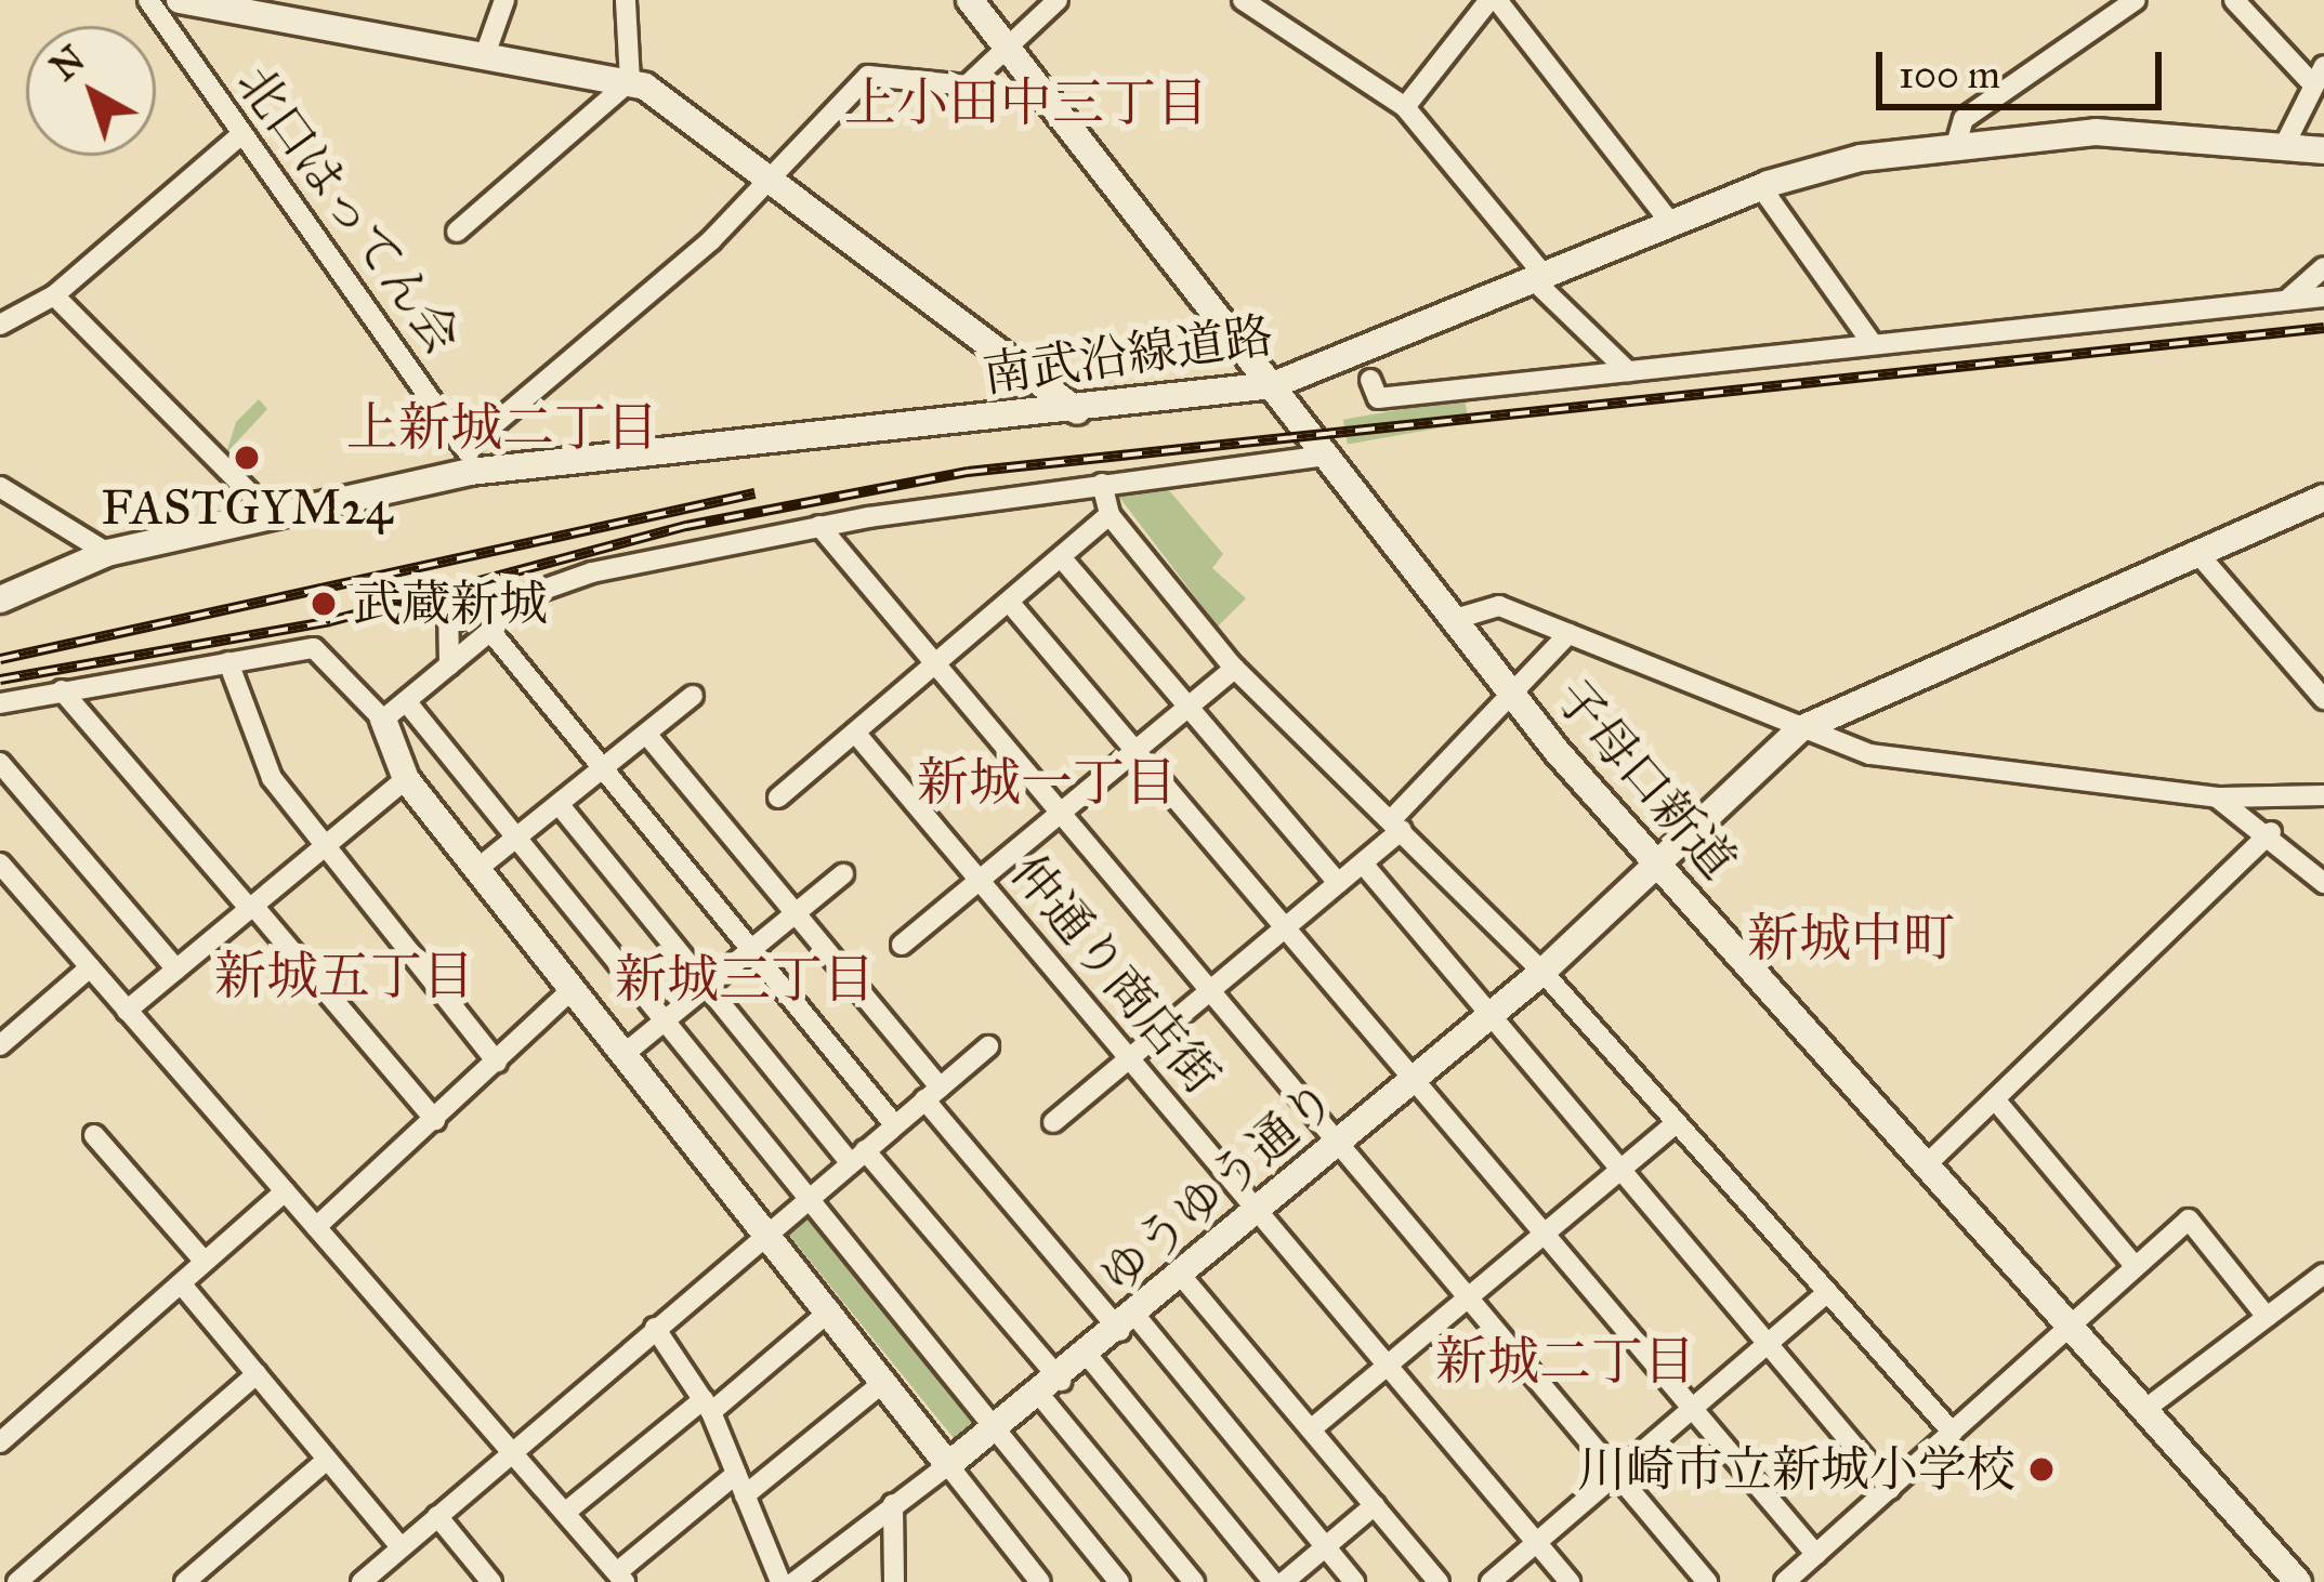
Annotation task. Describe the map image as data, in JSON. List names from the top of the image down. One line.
{"streets":{"street":["北口はってん会","南武沿線道路","子母口新道","仲通り商店街","ゆうゆう通り"]},"crossings":[["北口はってん会","南武沿線道路"],["南武沿線道路","子母口新道"],["子母口新道","ゆうゆう通り"],["仲通り商店街","ゆうゆう通り"]],"districts":["上小田中三丁目","上新城二丁目","新城一丁目","新城中町","新城五丁目","新城三丁目","新城二丁目"],"places":["FASTGYM24","武蔵新城","川崎市立新城小学校"],"scale_bar":"100 m","north":"top left"}
